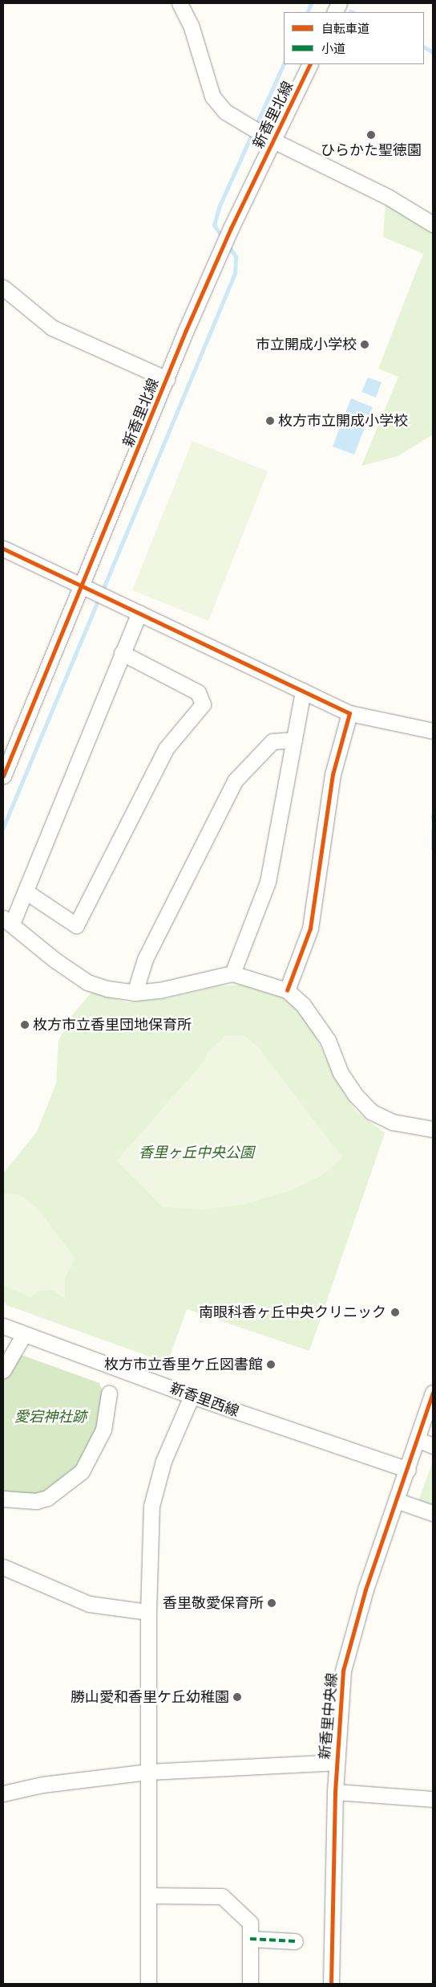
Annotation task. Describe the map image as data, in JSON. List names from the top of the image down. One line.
{"streets":{"street":["新香里北線","新香里西線","新香里中央線"]},"crossings":[["新香里西線","新香里中央線"]],"parks":["香里ヶ丘中央公園","愛宕神社跡"],"places":["ひらかた聖徳園","市立開成小学校","枚方市立開成小学校","枚方市立香里団地保育所","南眼科香ヶ丘中央クリニック","枚方市立香里ケ丘図書館","香里敬愛保育所","勝山愛和香里ケ丘幼稚園"],"legend":["自転車道","小道"]}
